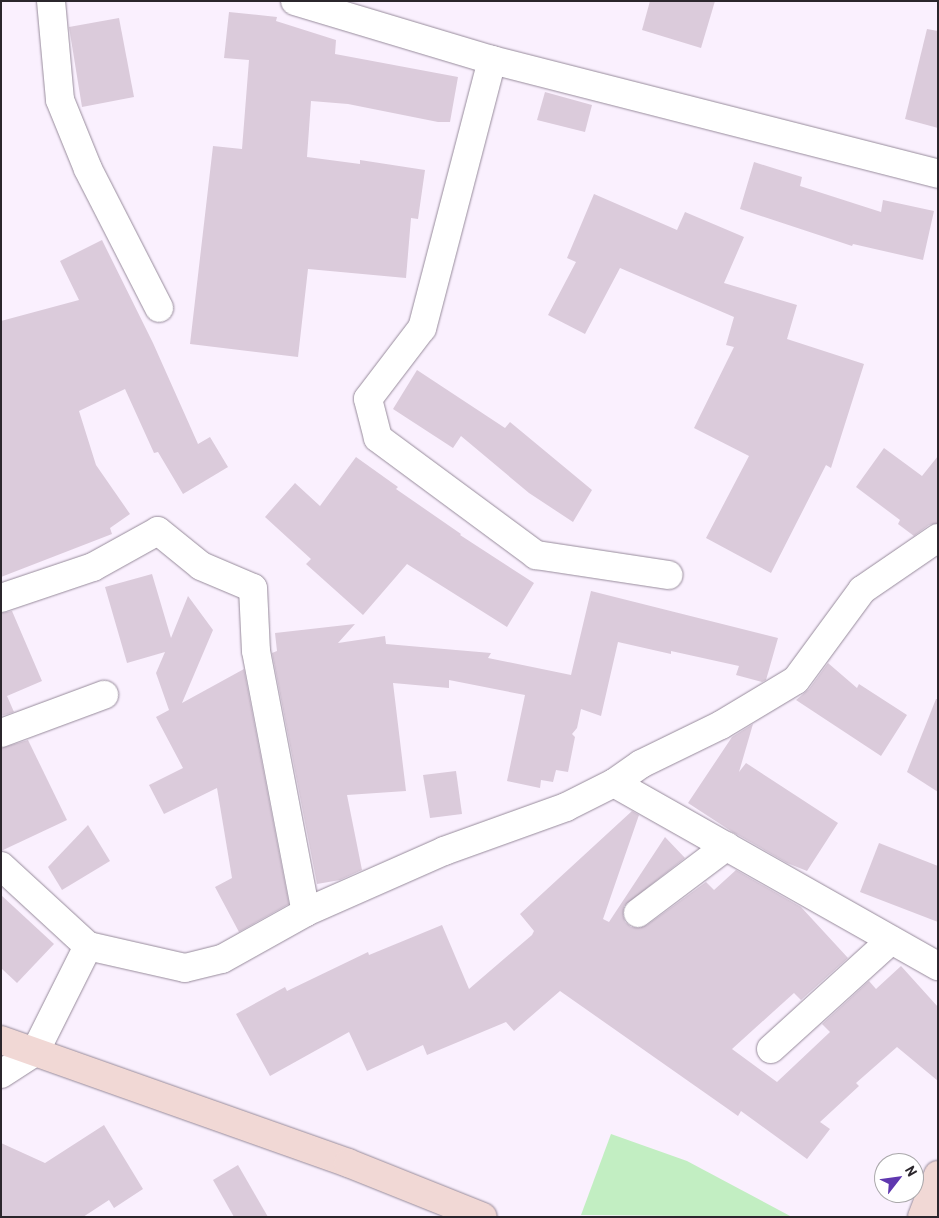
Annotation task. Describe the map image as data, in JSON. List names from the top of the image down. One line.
{"north":"top right"}
